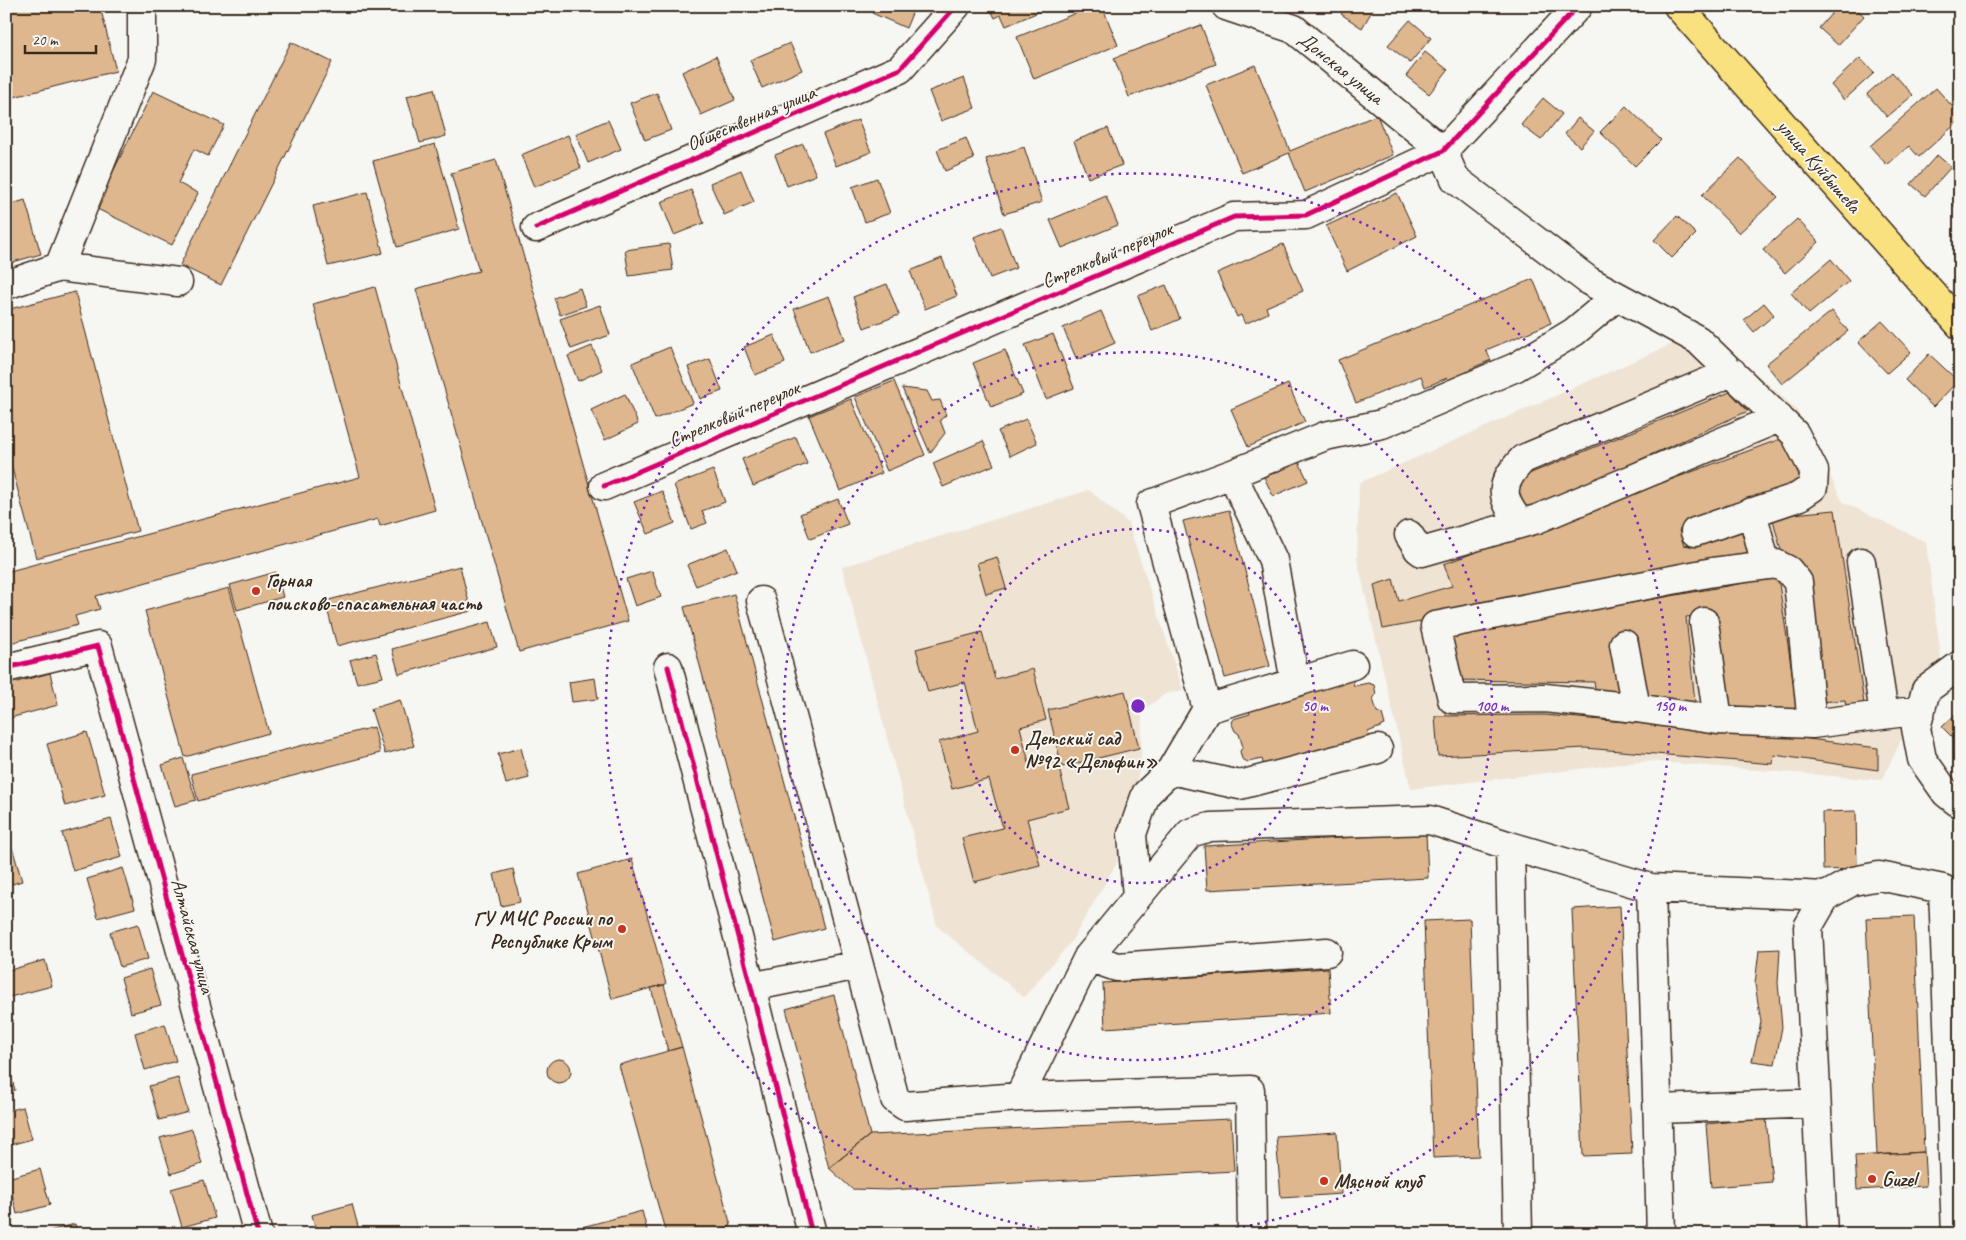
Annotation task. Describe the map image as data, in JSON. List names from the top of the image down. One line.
{"streets":{"main road":["улица Куйбышева"],"street":["Донская улица","Общественная улица","Стрелковый переулок","Алтайская улица"]},"crossings":[["Донская улица","Стрелковый переулок"]],"places":["Горная поисково-спасательная часть","Детский сад №92 «Дельфин»","ГУ МЧС России по Республике Крым","Guzel","Мясной клуб"],"scale_bar":"20 m","rings":["50 m","100 m","150 m"]}
